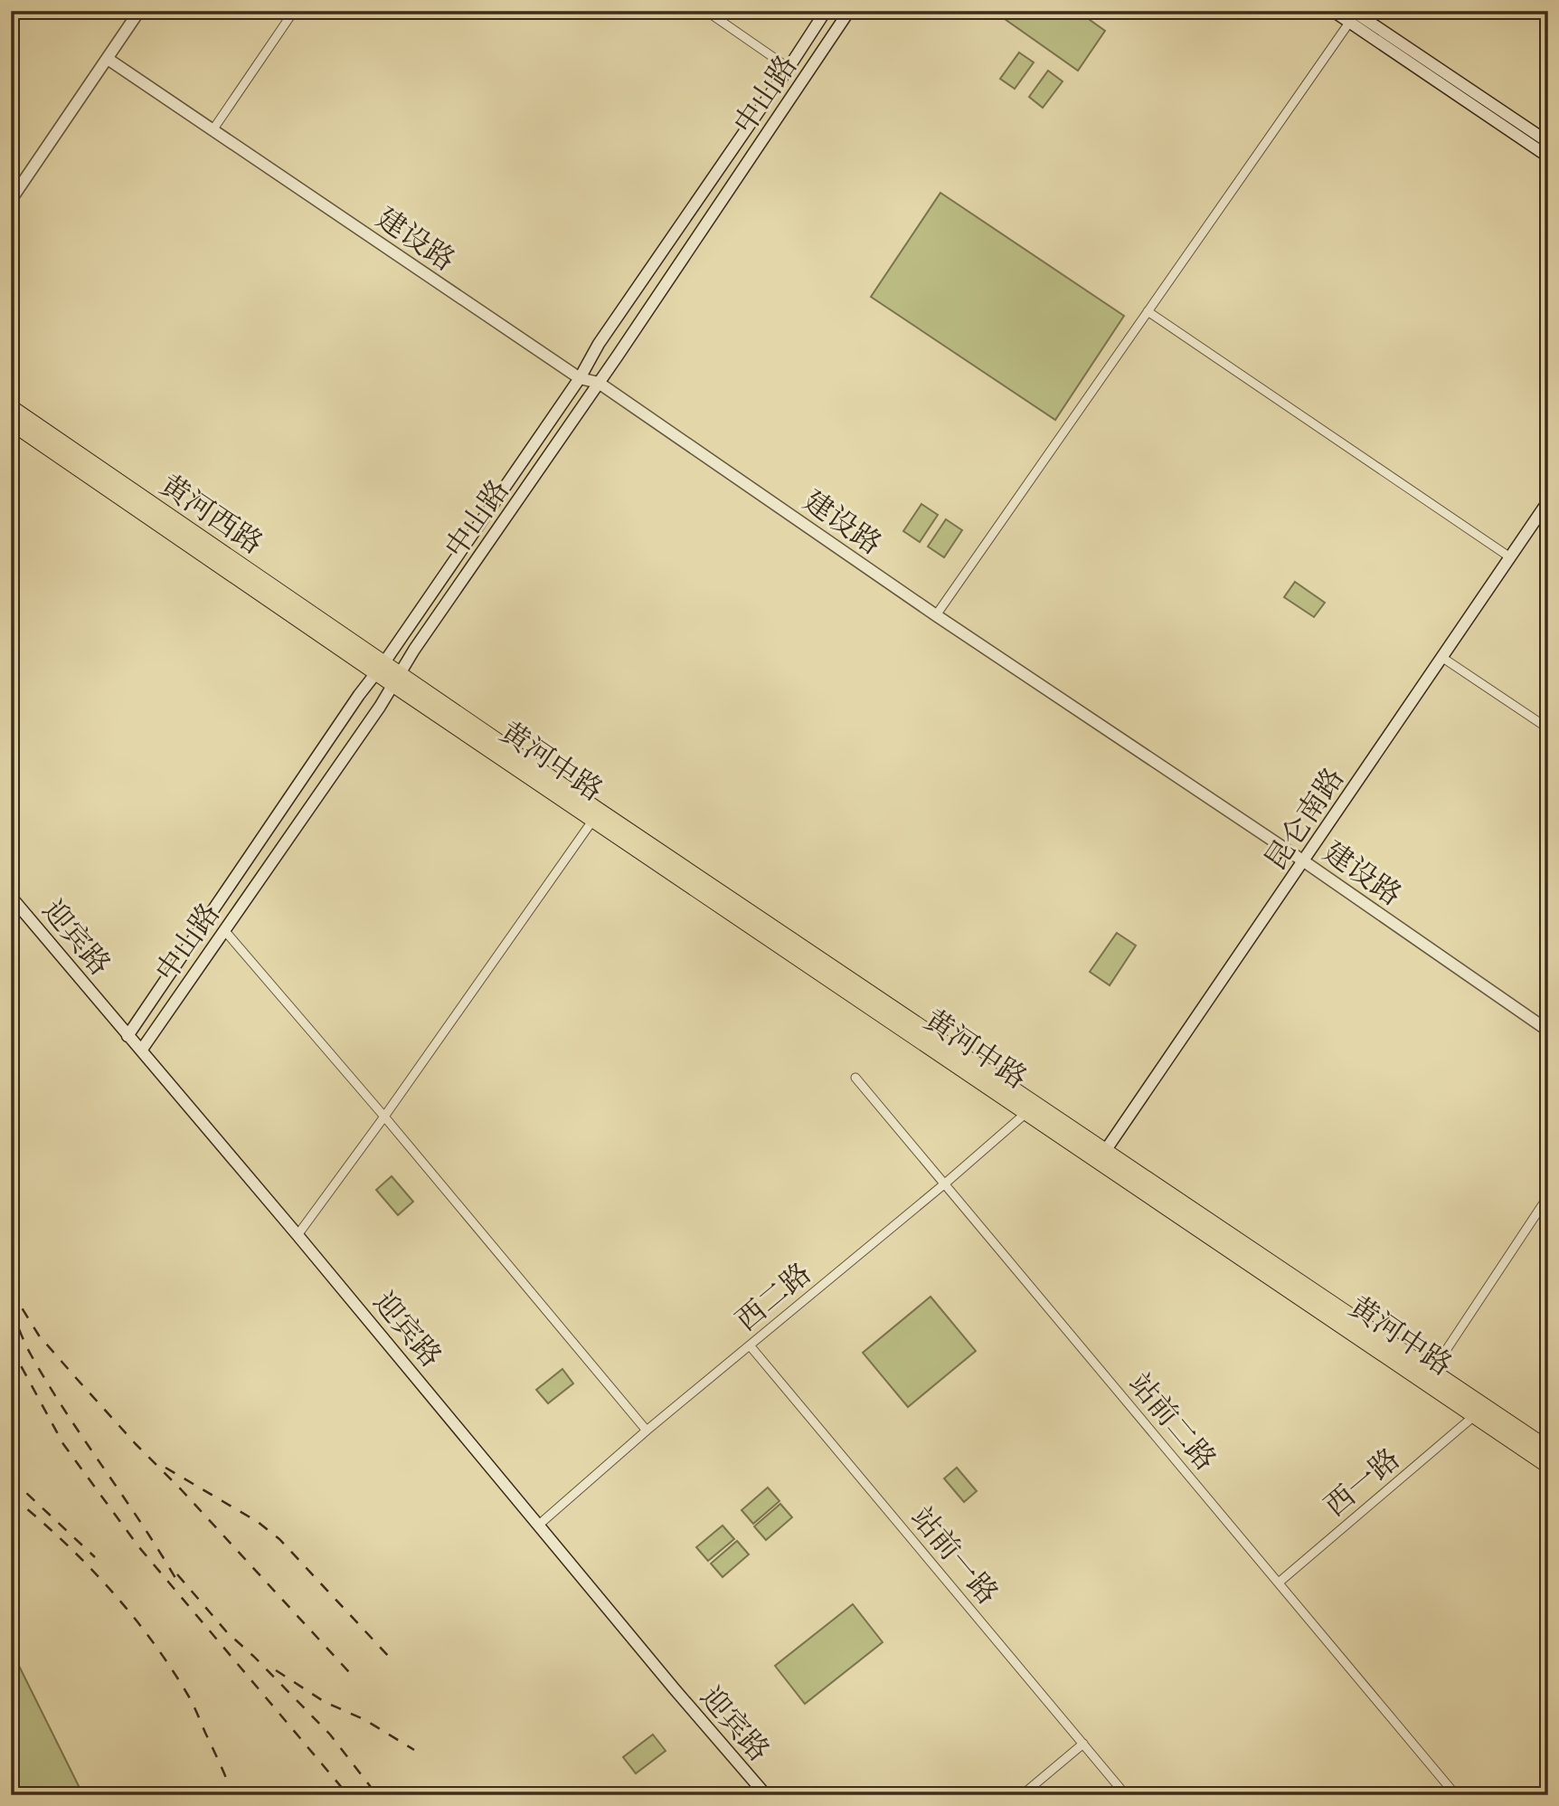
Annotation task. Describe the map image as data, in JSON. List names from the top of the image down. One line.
{"streets":{"highway":["黄河西路","黄河中路"],"main road":["中山路","建设路","昆仑南路","迎宾路"],"street":["西二路","站前二路","西一路","站前一路"]},"crossings":[["中山路","建设路"],["中山路","黄河西路"],["中山路","黄河中路"],["中山路","迎宾路"],["建设路","昆仑南路"],["黄河西路","黄河中路"],["黄河中路","昆仑南路"],["黄河中路","西二路"],["黄河中路","西一路"],["迎宾路","西二路"],["西二路","站前二路"],["西二路","站前一路"],["站前二路","西一路"]]}
